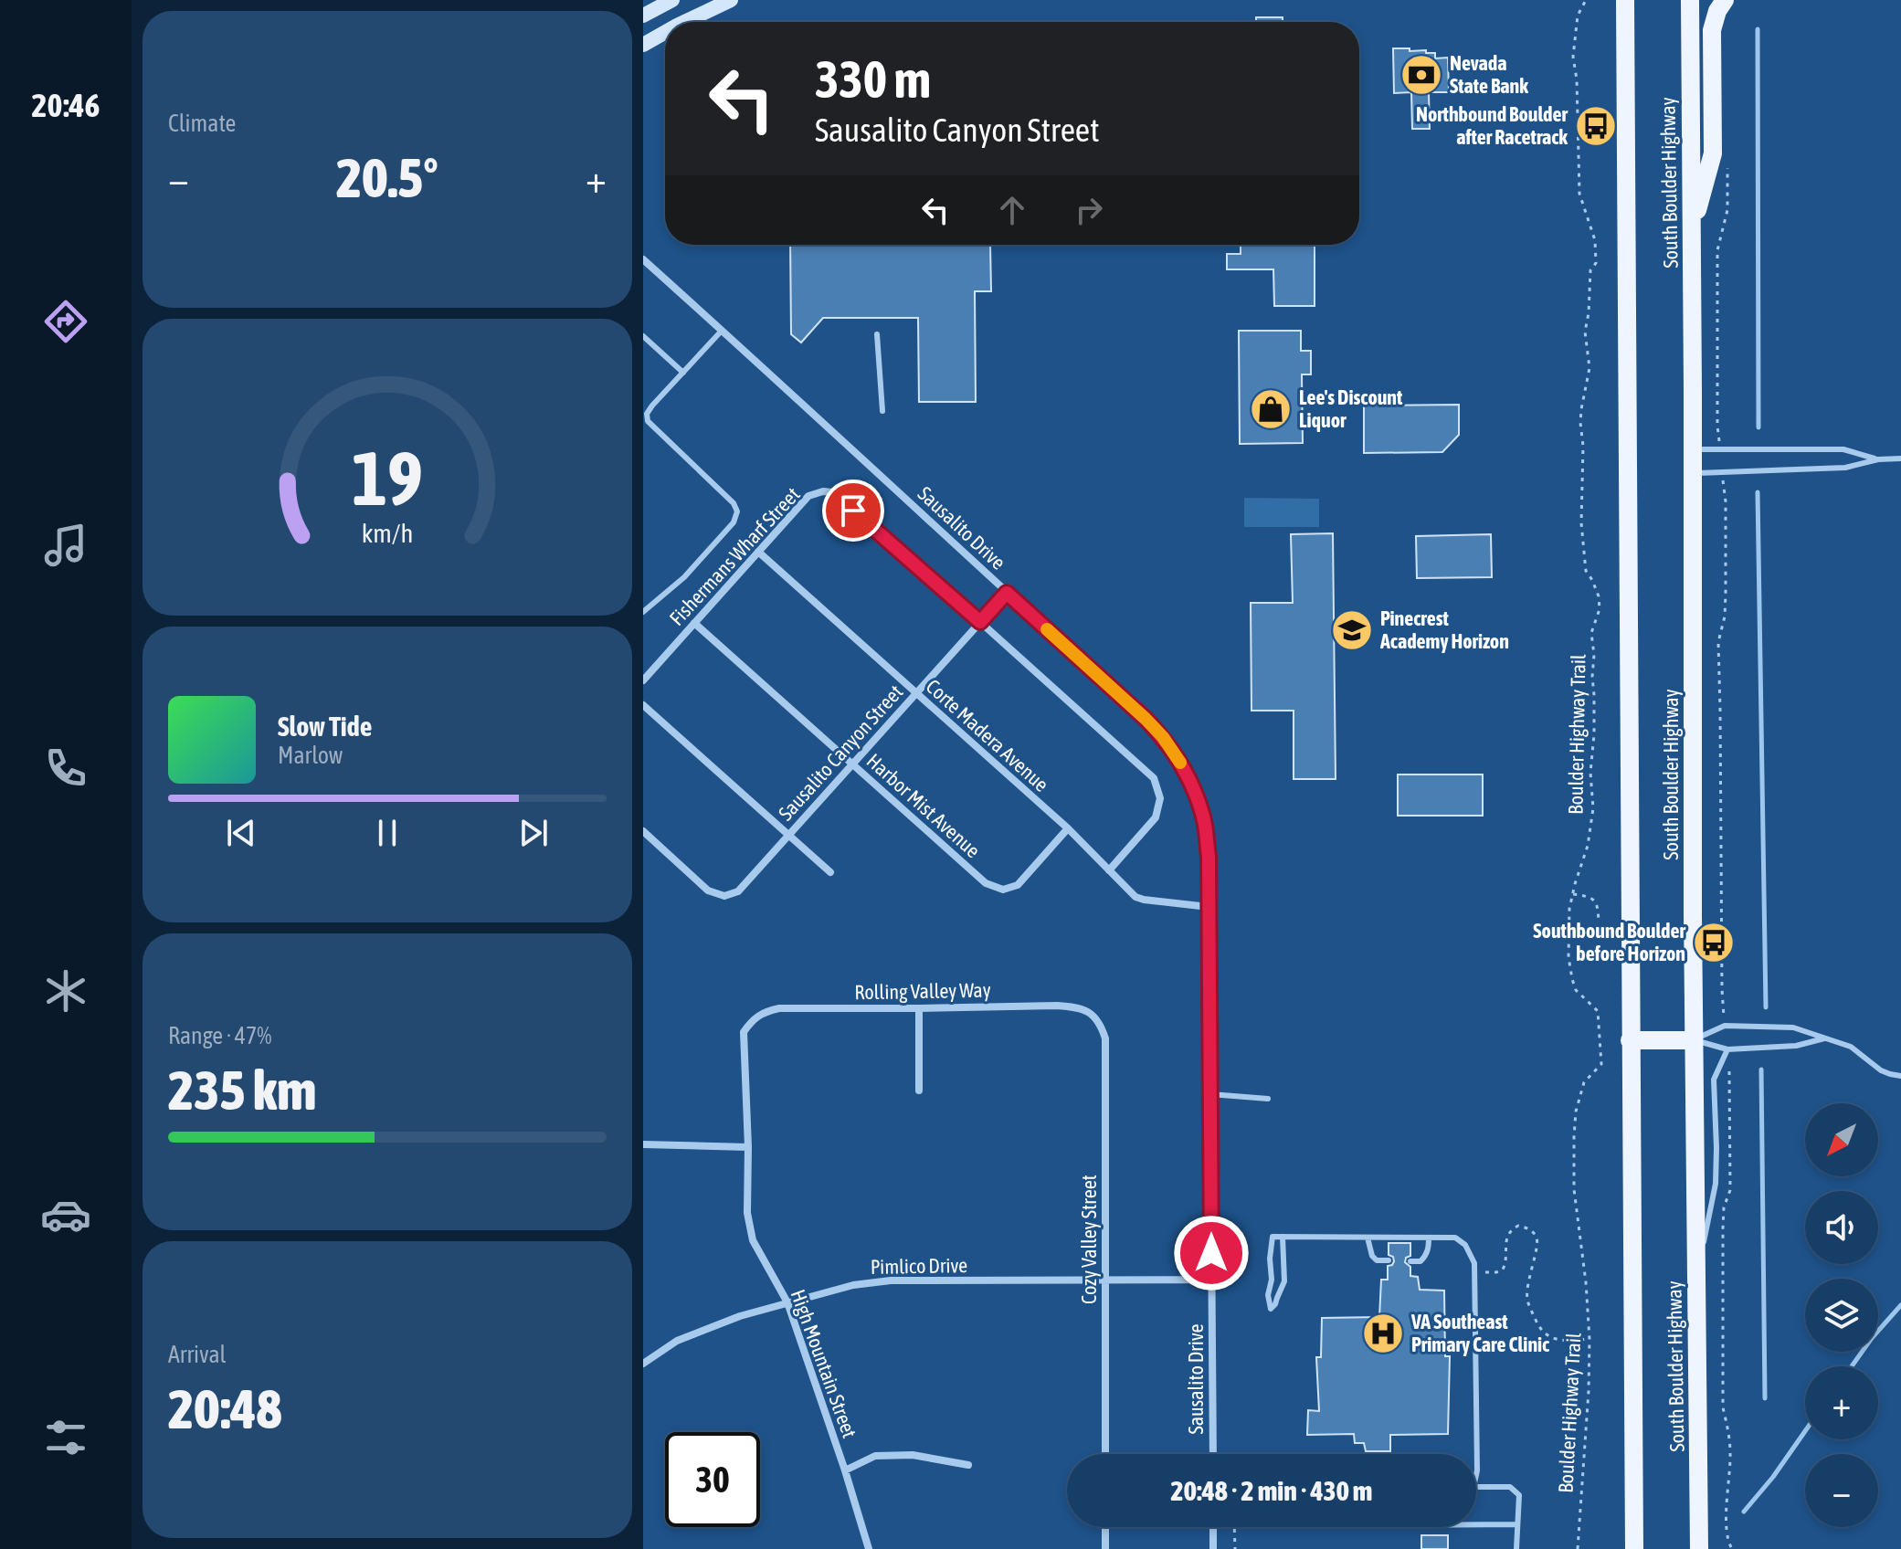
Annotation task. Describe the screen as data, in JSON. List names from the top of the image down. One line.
{"streets":{"main road":["South Boulder Highway"],"street":["Sausalito Drive","Fishermans Wharf Street","Corte Madera Avenue","Sausalito Canyon Street","Harbor Mist Avenue","Rolling Valley Way","Cozy Valley Street","Pimlico Drive","High Mountain Street"],"path":["Boulder Highway Trail"]},"crossings":[["Sausalito Drive","Corte Madera Avenue"],["Sausalito Drive","Sausalito Canyon Street"],["Sausalito Drive","Pimlico Drive"],["Fishermans Wharf Street","Corte Madera Avenue"],["Fishermans Wharf Street","Sausalito Canyon Street"],["Fishermans Wharf Street","Harbor Mist Avenue"],["Corte Madera Avenue","Sausalito Canyon Street"],["Corte Madera Avenue","Harbor Mist Avenue"],["Sausalito Canyon Street","Harbor Mist Avenue"],["Rolling Valley Way","Cozy Valley Street"],["Rolling Valley Way","High Mountain Street"],["Cozy Valley Street","Pimlico Drive"],["Pimlico Drive","High Mountain Street"]],"places":{"bank":["Nevada State Bank"],"bus stop":["Northbound Boulder after Racetrack","Southbound Boulder before Horizon"],"shop":["Lee's Discount Liquor"],"school or university":["Pinecrest Academy Horizon"],"hospital":["VA Southeast Primary Care Clinic"]},"north":"bottom left","page":{"tabs":"20:46","tile":["Climate",["Range · 47%","235 km"],["Arrival","20:48"]],"turn":["330 m","Sausalito Canyon Street"],"heat":["−","20.5°","+"],"song":["Slow Tide","Marlow"],"map_buttons":["+","−"],"limit":"30","trip":"20:48 · 2 min · 430 m","gauge":["19","km/h"]}}
